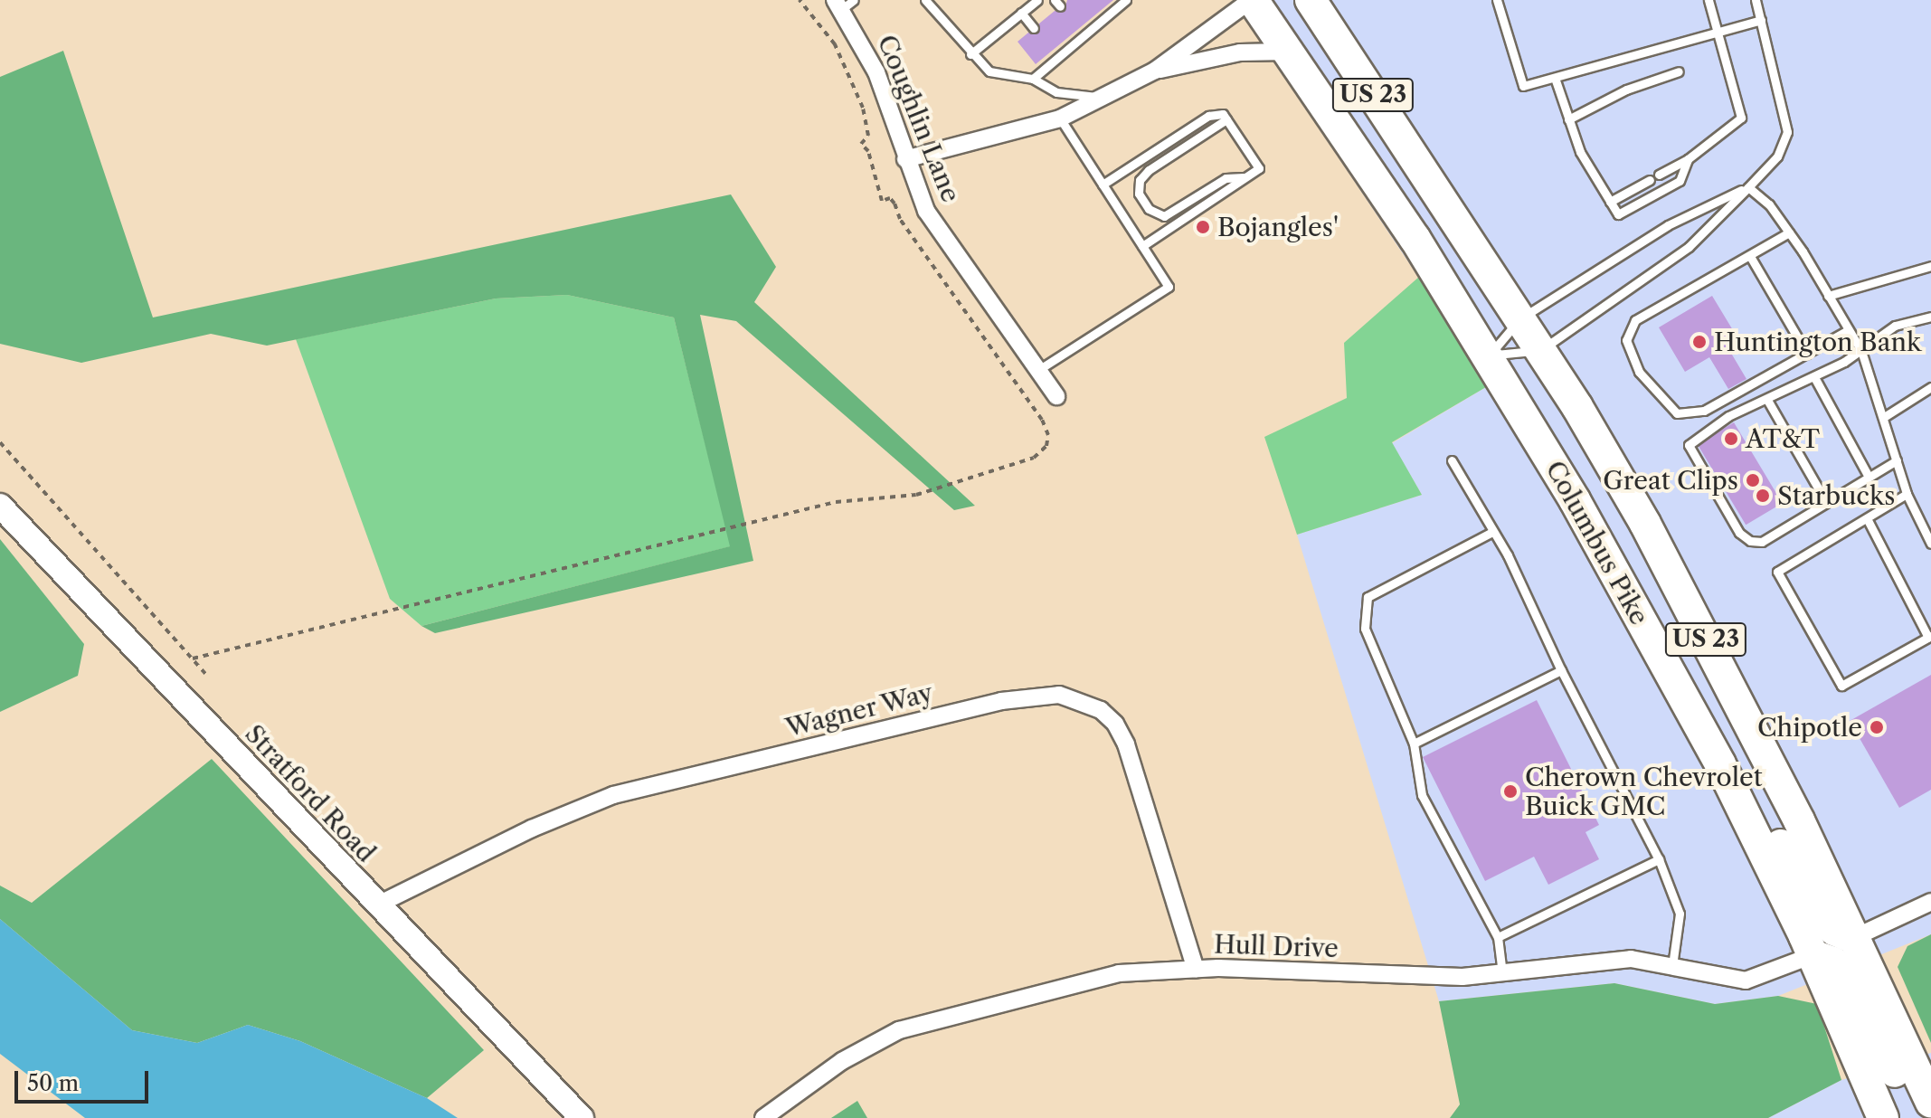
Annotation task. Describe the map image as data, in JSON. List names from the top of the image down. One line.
{"streets":{"highway":["US 23","Columbus Pike"],"street":["Coughlin Lane","Wagner Way","Stratford Road","Hull Drive"]},"crossings":[["Columbus Pike","Hull Drive"],["Wagner Way","Stratford Road"],["Wagner Way","Hull Drive"]],"places":["Bojangles'","Huntington Bank","AT&T","Great Clips","Starbucks","Chipotle","Cherown Chevrolet Buick GMC"],"scale_bar":"50 m"}
